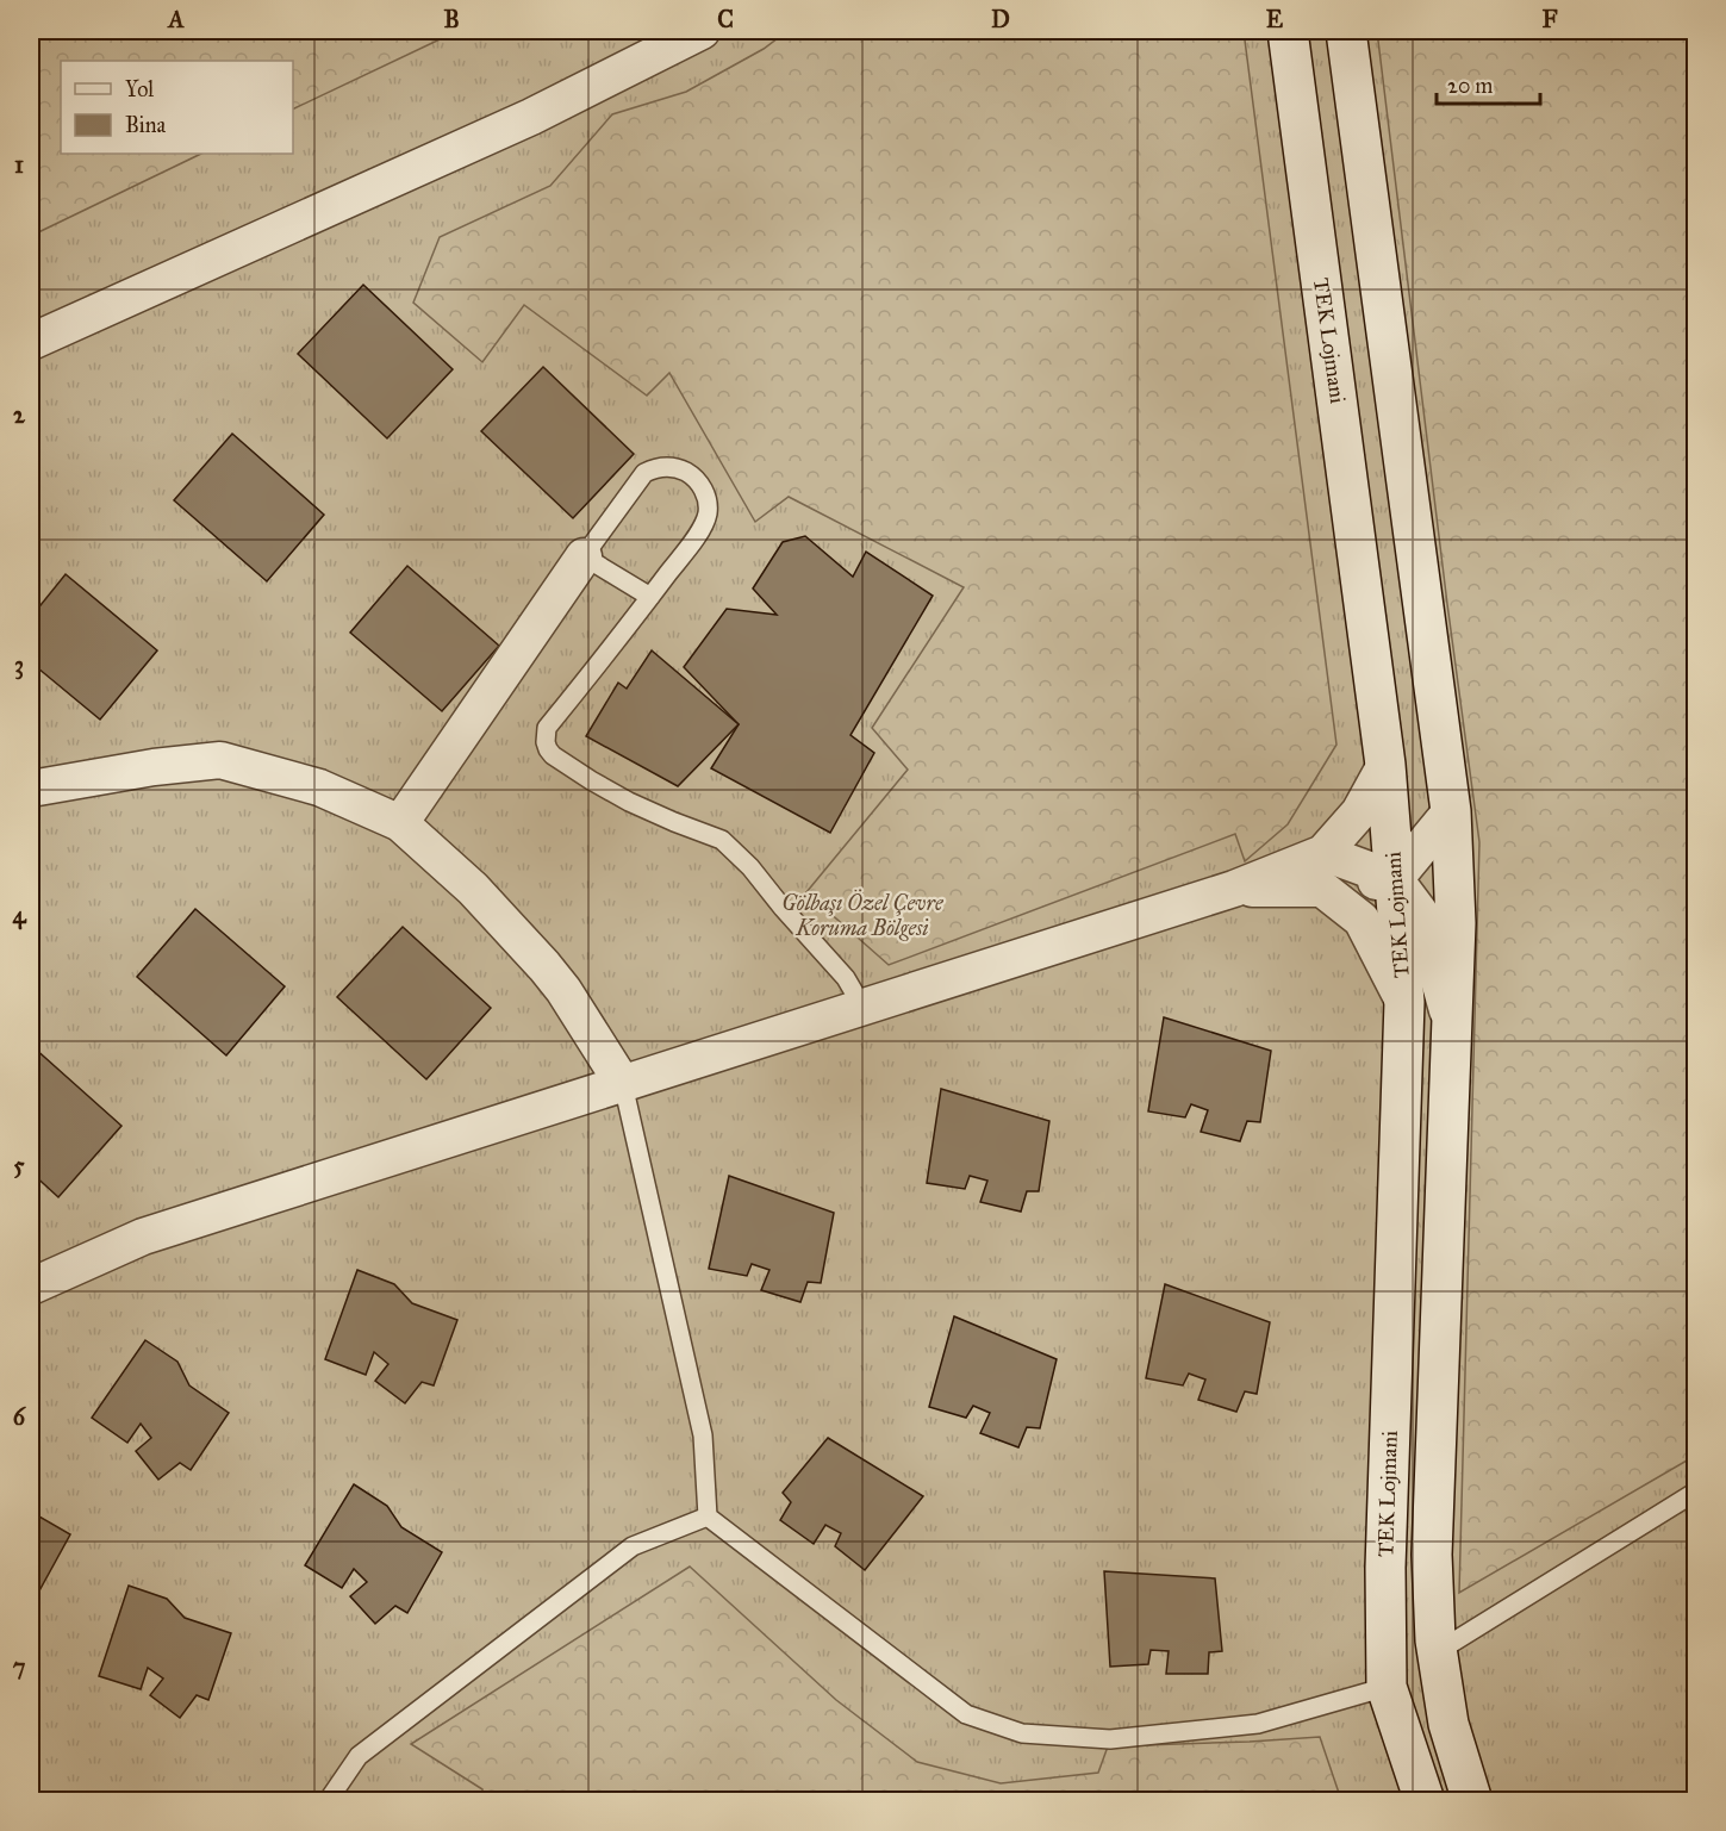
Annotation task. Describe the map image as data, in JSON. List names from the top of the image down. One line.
{"streets":{"street":["TEK Lojmani"]},"parks":["Gölbaşı Özel Çevre Koruma Bölgesi"],"legend":["Yol","Bina"],"scale_bar":"20 m","grid":{"columns":["A","B","C","D","E","F"],"rows":["1","2","3","4","5","6","7"]}}
